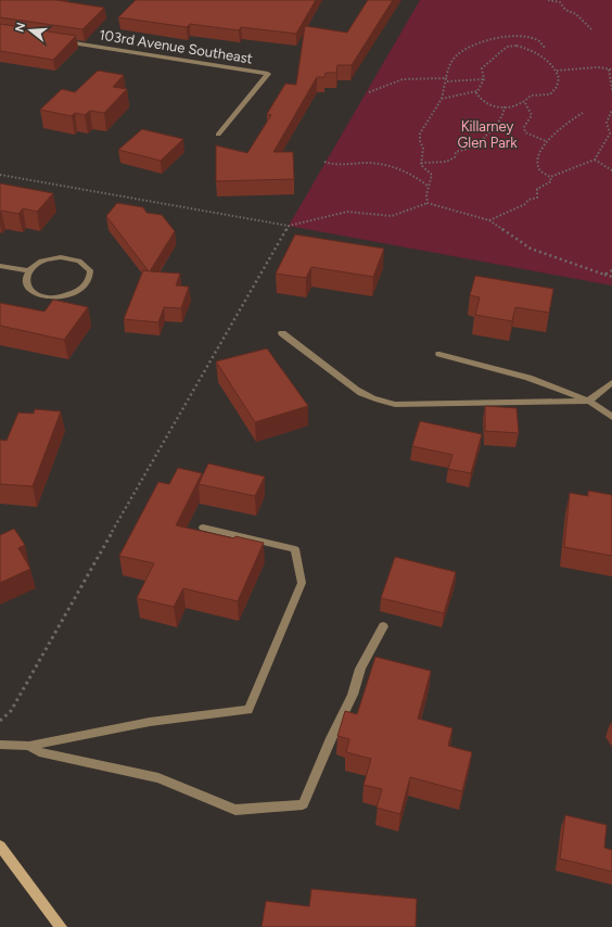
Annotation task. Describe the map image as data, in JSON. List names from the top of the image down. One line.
{"streets":{"street":["103rd Avenue Southeast"]},"parks":["Killarney Glen Park"],"north":"left"}
